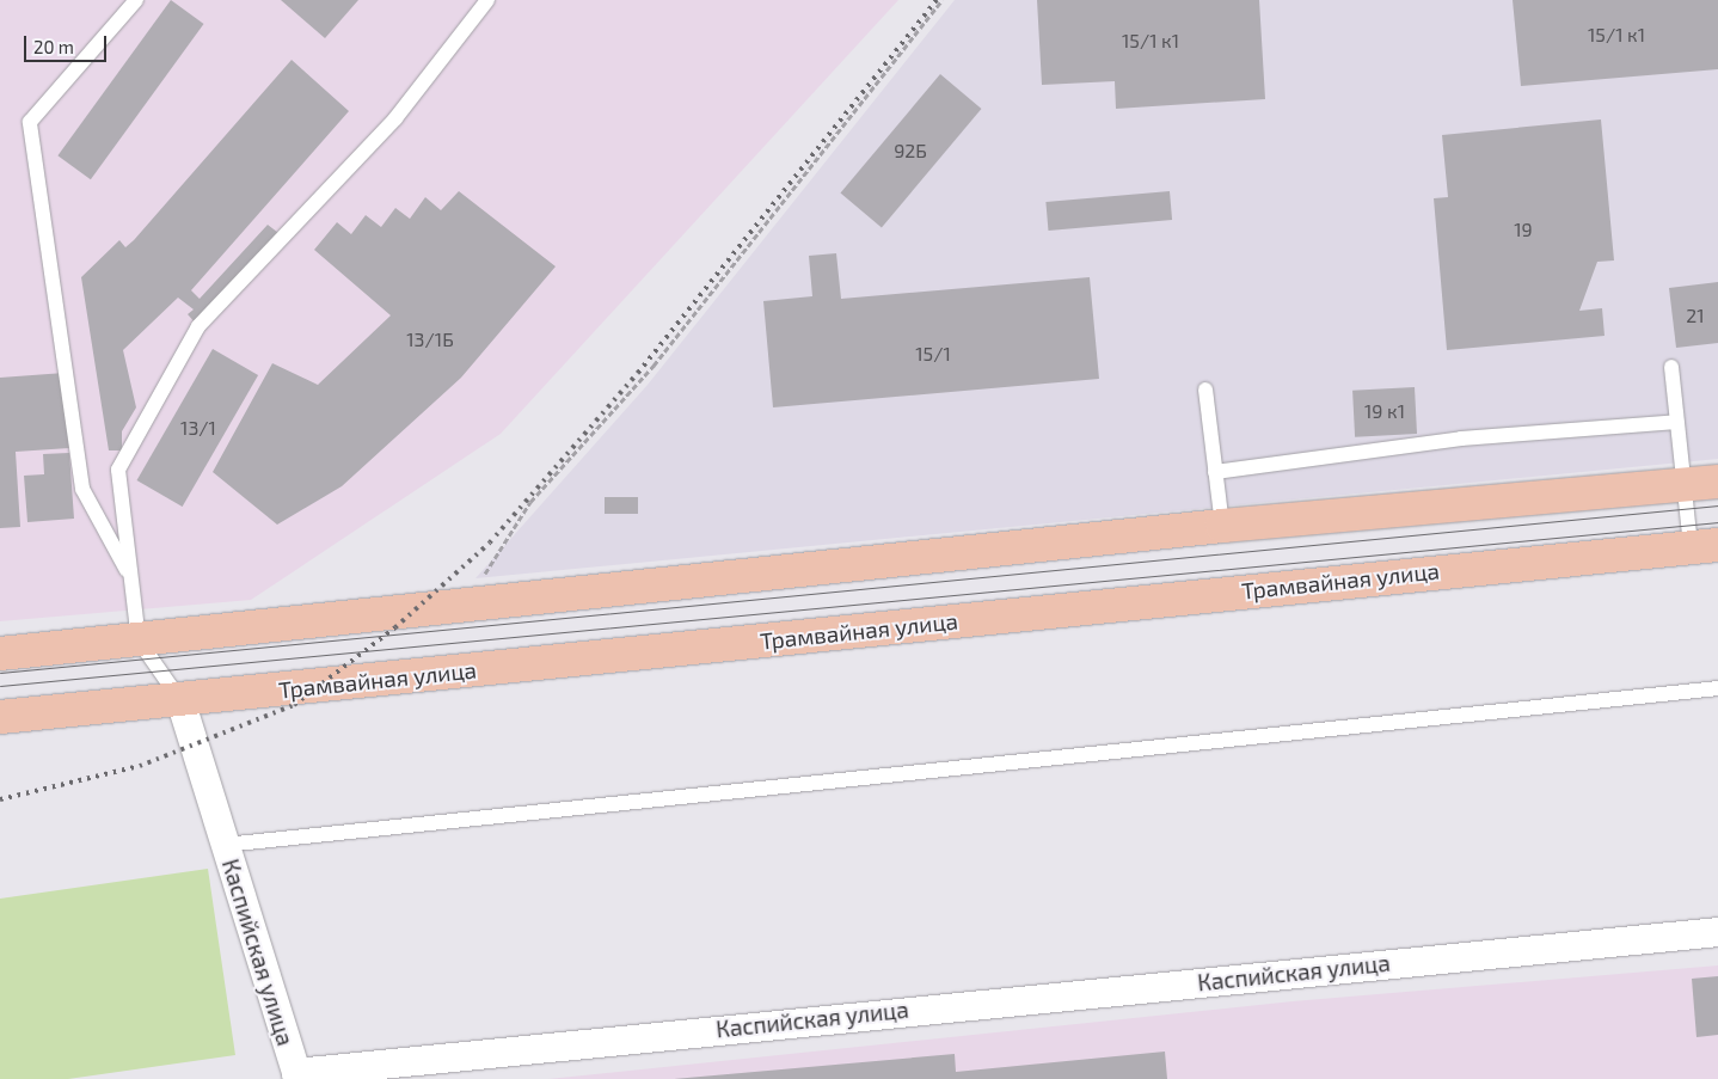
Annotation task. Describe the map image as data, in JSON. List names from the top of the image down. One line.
{"streets":{"main road":["Трамвайная улица"],"street":["Каспийская улица"]},"crossings":[["Трамвайная улица","Каспийская улица"]],"house_numbers":["15/1 к1","15/1 к1","92Б","19","21","13/1Б","15/1","19 к1","13/1"],"scale_bar":"20 m"}
